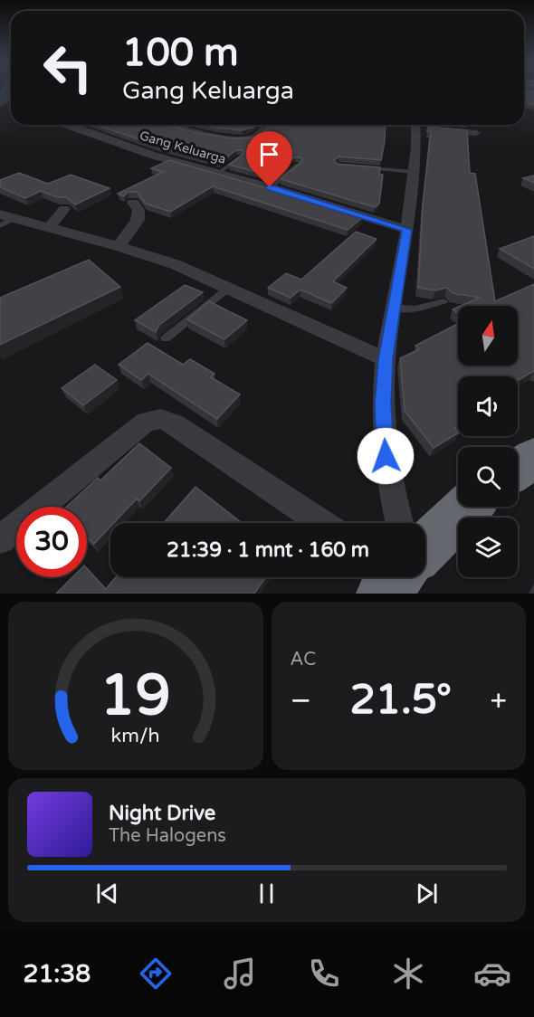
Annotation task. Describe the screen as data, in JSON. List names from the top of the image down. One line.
{"streets":{"street":["Gang Keluarga"]},"north":"top","page":{"turn":["100 m","Gang Keluarga"],"limit":"30","trip":"21:39 · 1 mnt · 160 m","tile":"AC","heat":["−","21.5°","+"],"song":["Night Drive","The Halogens"],"tabs":"21:38","gauge":["19","km/h"]}}
